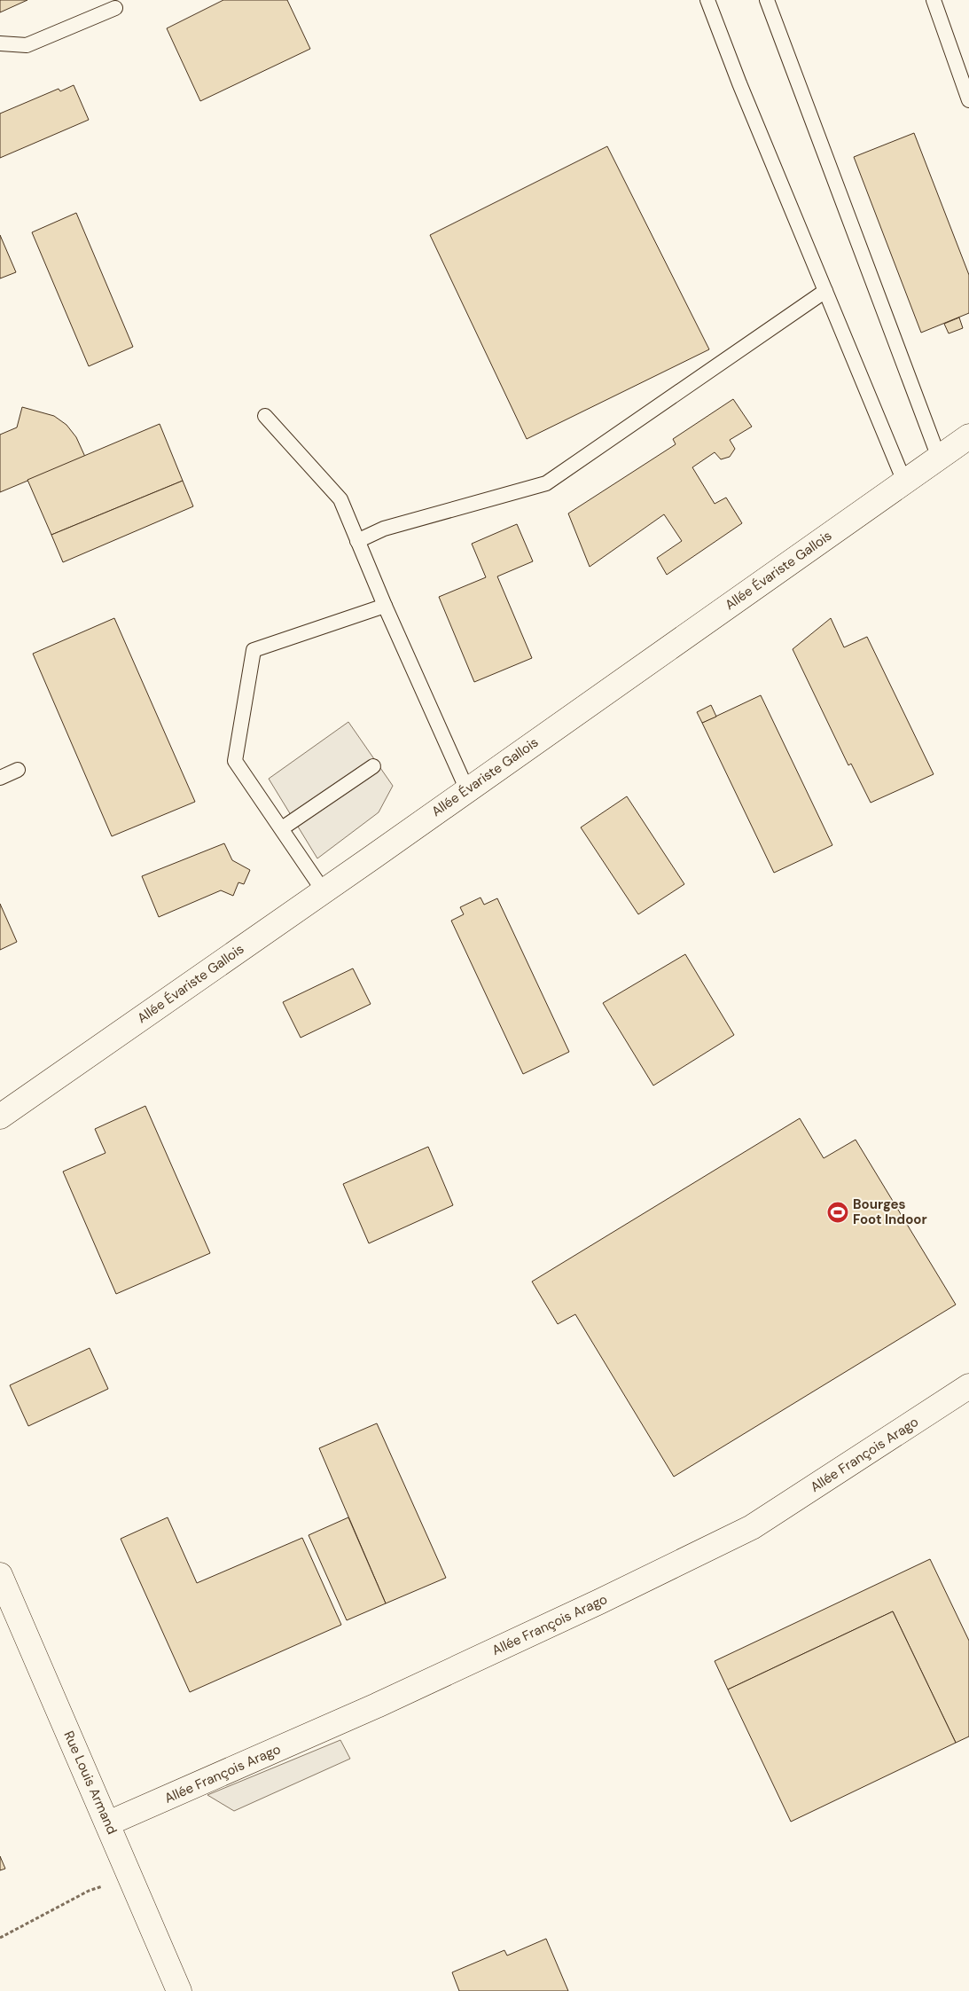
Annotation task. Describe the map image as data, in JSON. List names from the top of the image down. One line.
{"streets":{"street":["Allée Évariste Gallois","Allée François Arago","Rue Louis Armand"]},"crossings":[["Allée François Arago","Rue Louis Armand"]],"places":{"sports":["Bourges Foot Indoor"]}}
